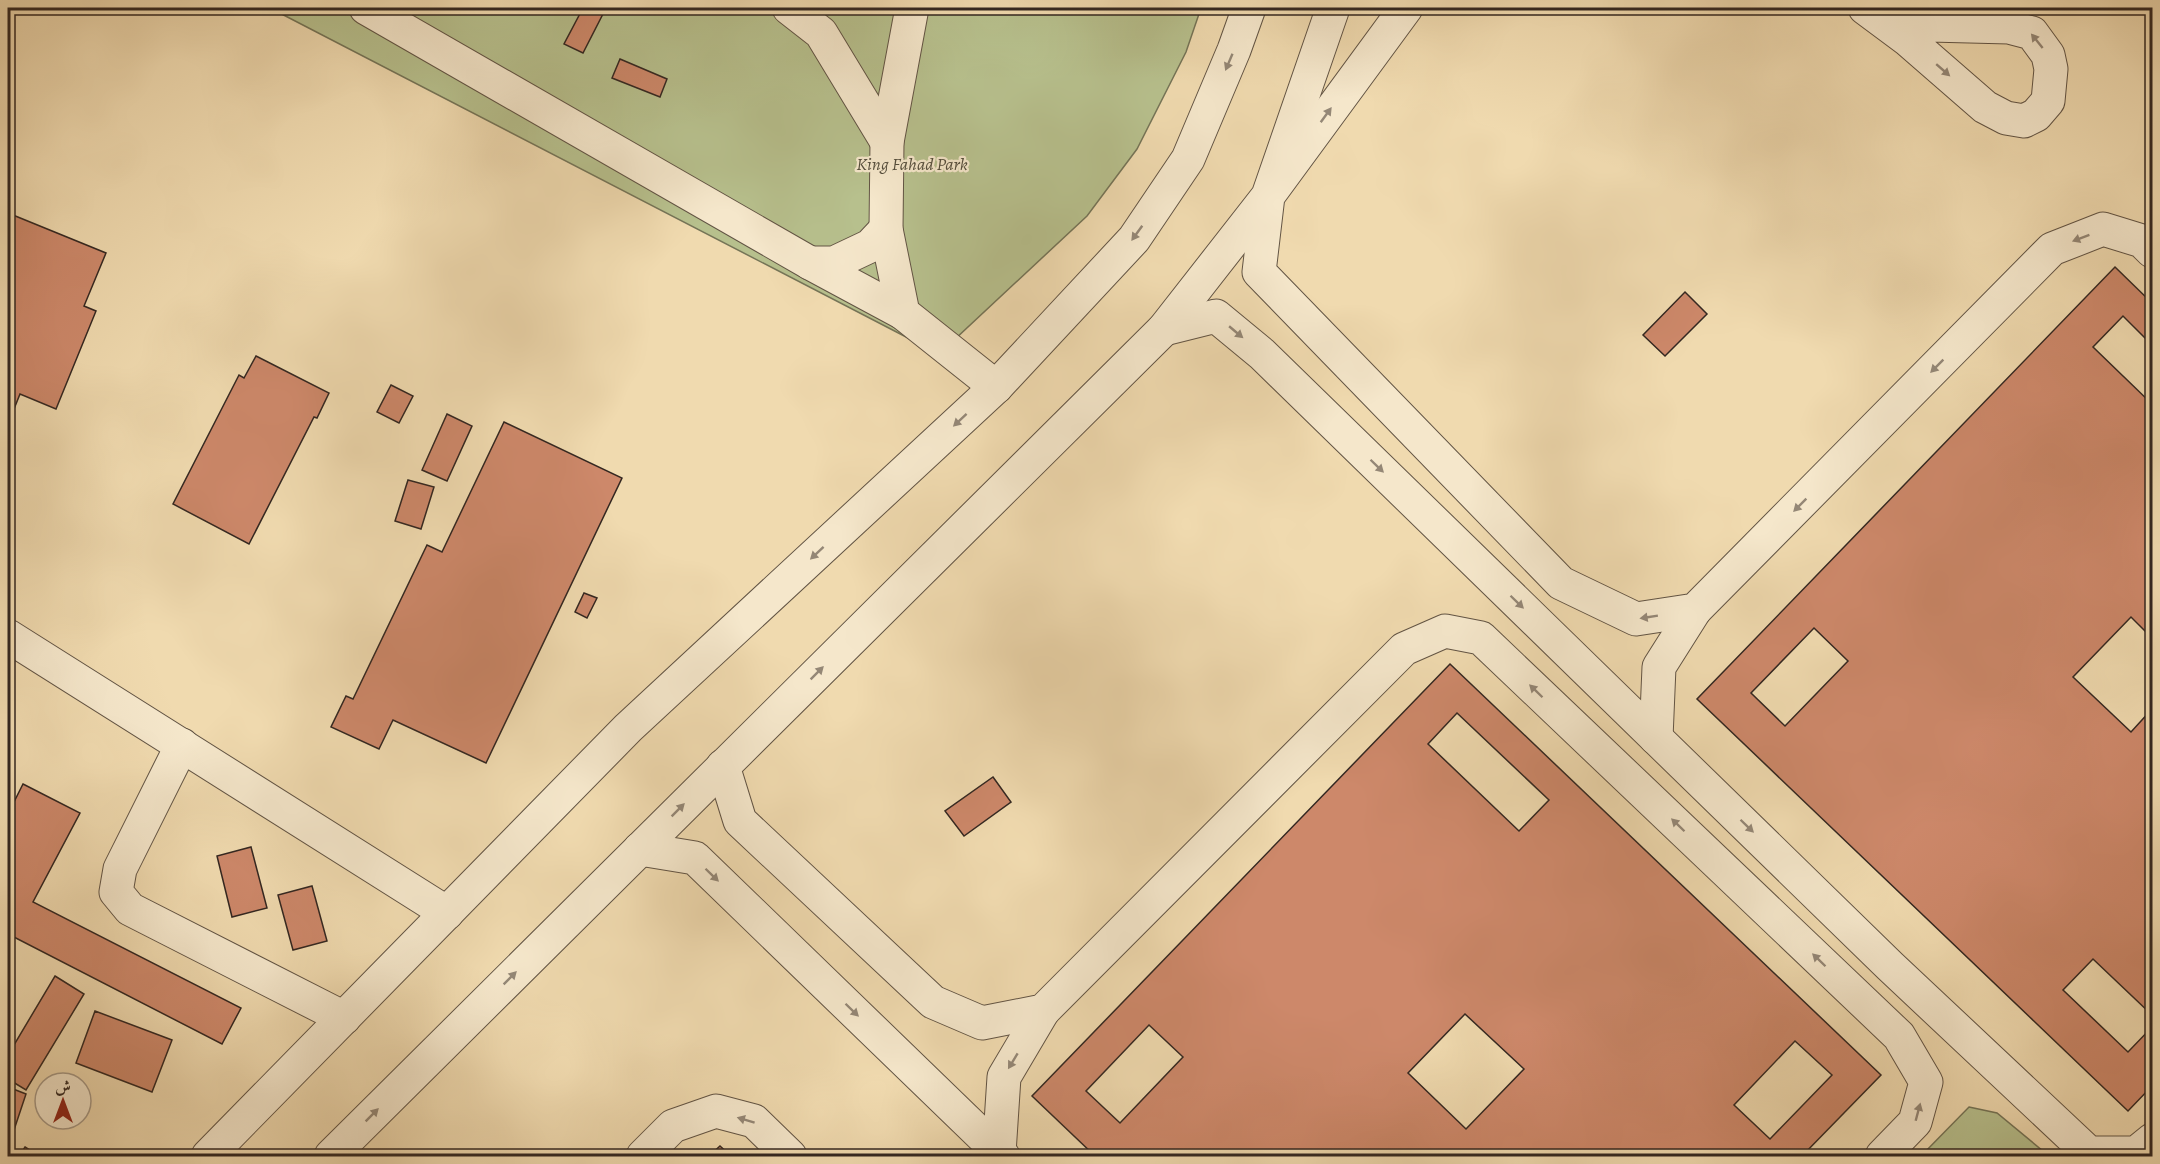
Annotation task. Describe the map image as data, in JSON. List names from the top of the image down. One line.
{"parks":["King Fahad Park"],"north":"top"}
